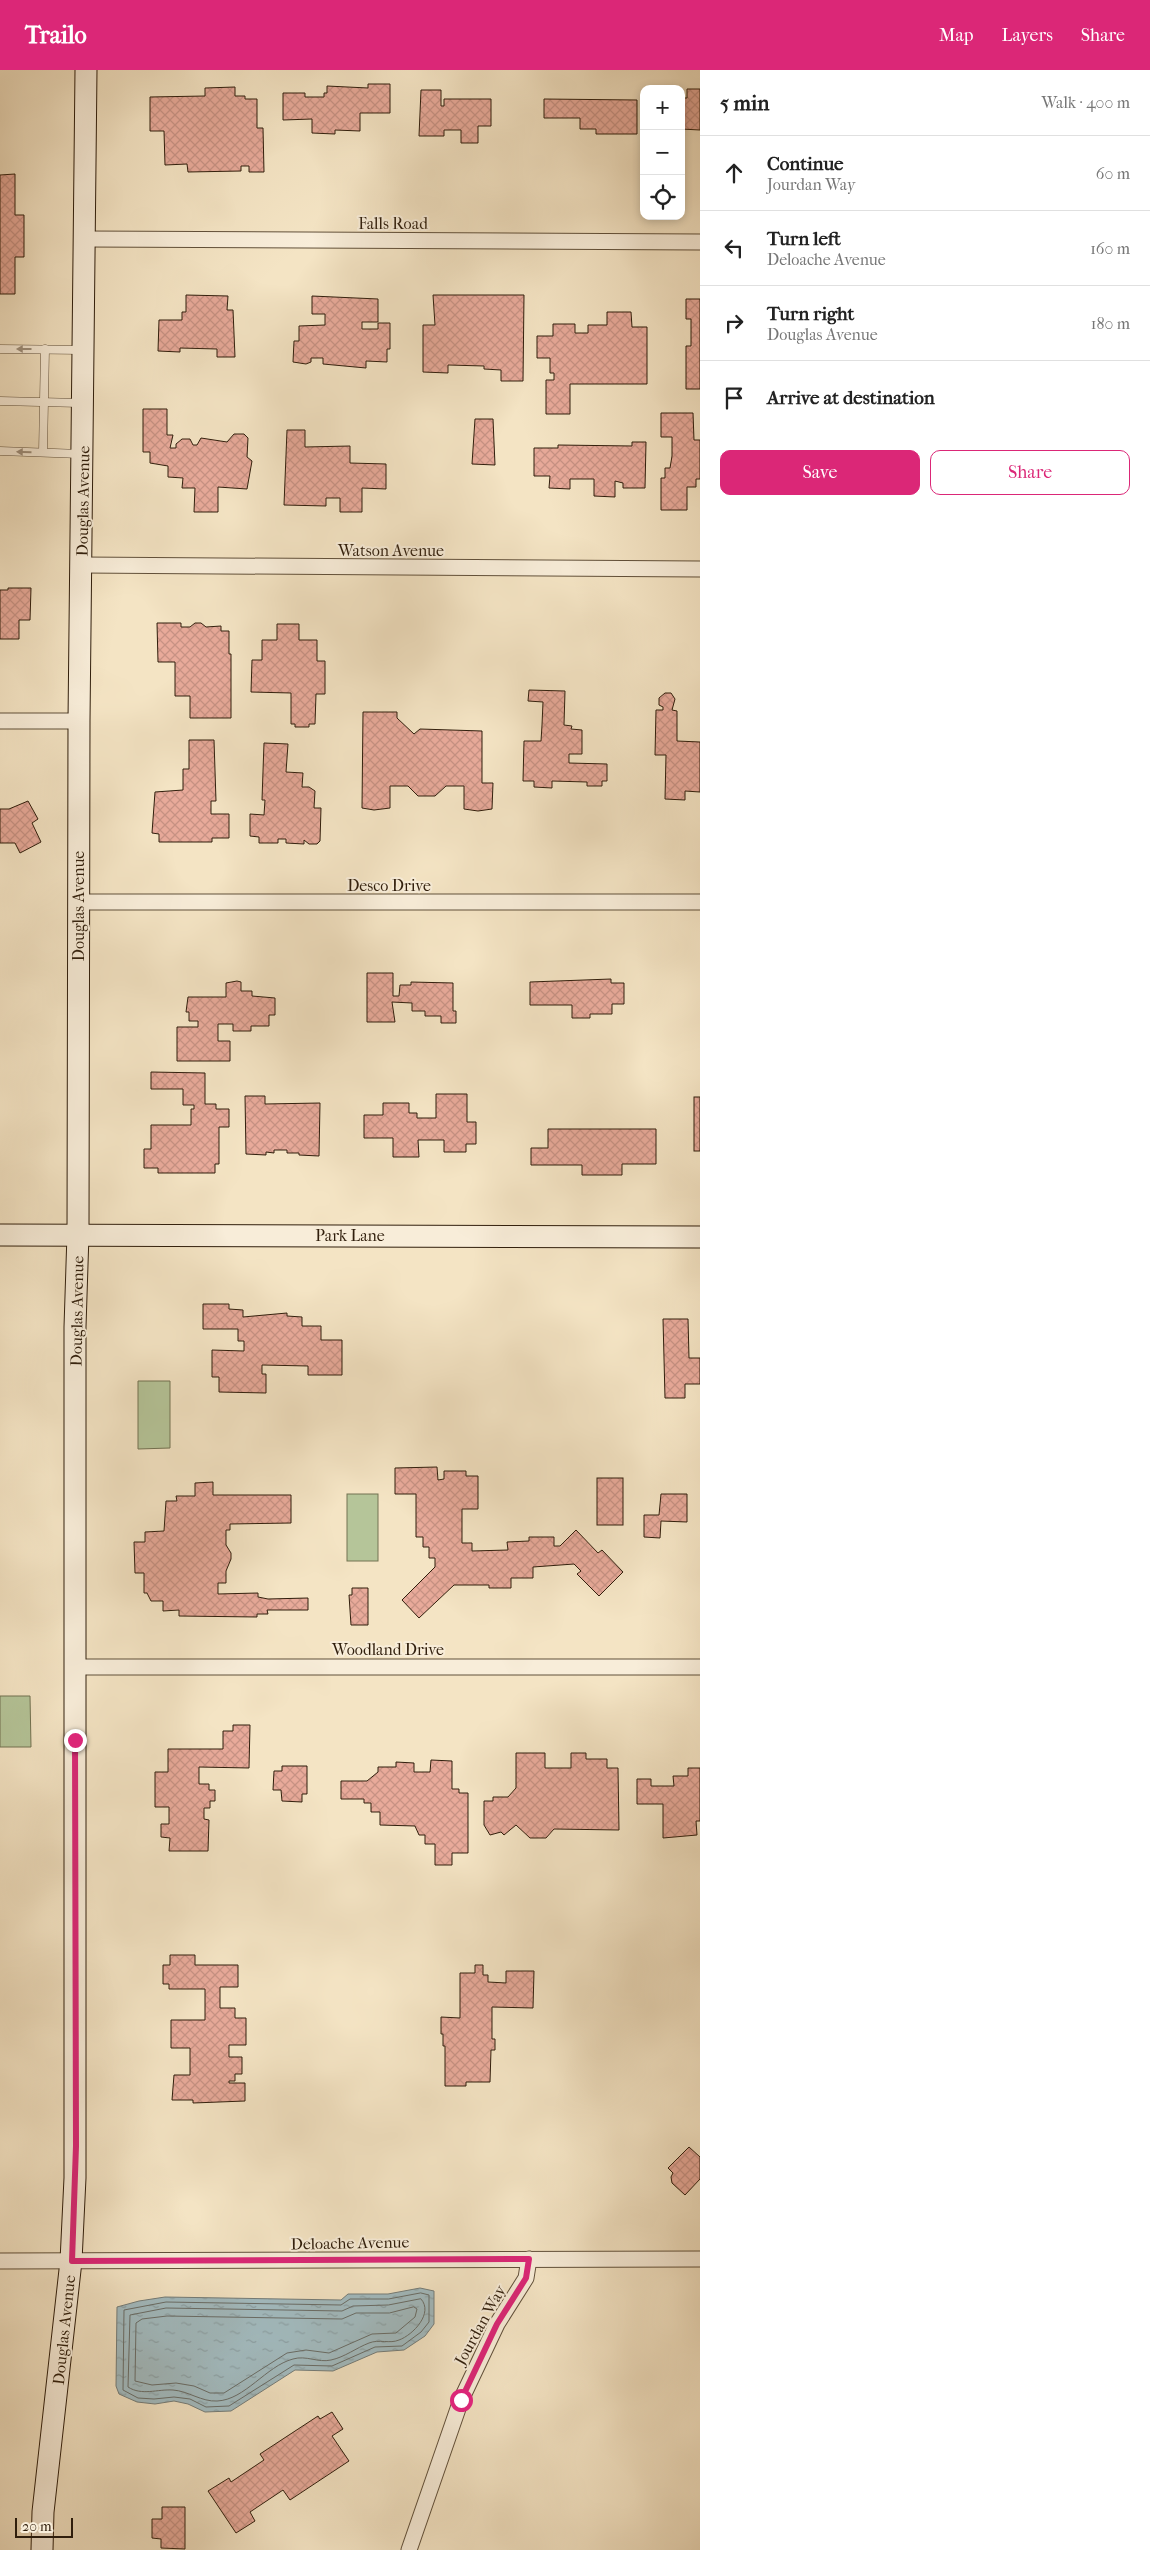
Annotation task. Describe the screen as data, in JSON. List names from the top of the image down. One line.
{"streets":{"street":["Falls Road","Douglas Avenue","Watson Avenue","Desco Drive","Park Lane","Woodland Drive","Deloache Avenue","Jourdan Way"]},"crossings":[["Falls Road","Douglas Avenue"],["Douglas Avenue","Watson Avenue"],["Douglas Avenue","Desco Drive"],["Douglas Avenue","Park Lane"],["Douglas Avenue","Woodland Drive"],["Douglas Avenue","Deloache Avenue"],["Deloache Avenue","Jourdan Way"]],"scale_bar":"20 m","page":{"header":"Trailo","nav":["Map","Layers","Share"],"heading":["5 min","Walk · 400 m"],"map_buttons":["+","−"],"list":[["Continue","Jourdan Way","60 m"],["Turn left","Deloache Avenue","160 m"],["Turn right","Douglas Avenue","180 m"],"Arrive at destination"],"buttons":["Save","Share"],"scale":"20 m"}}
